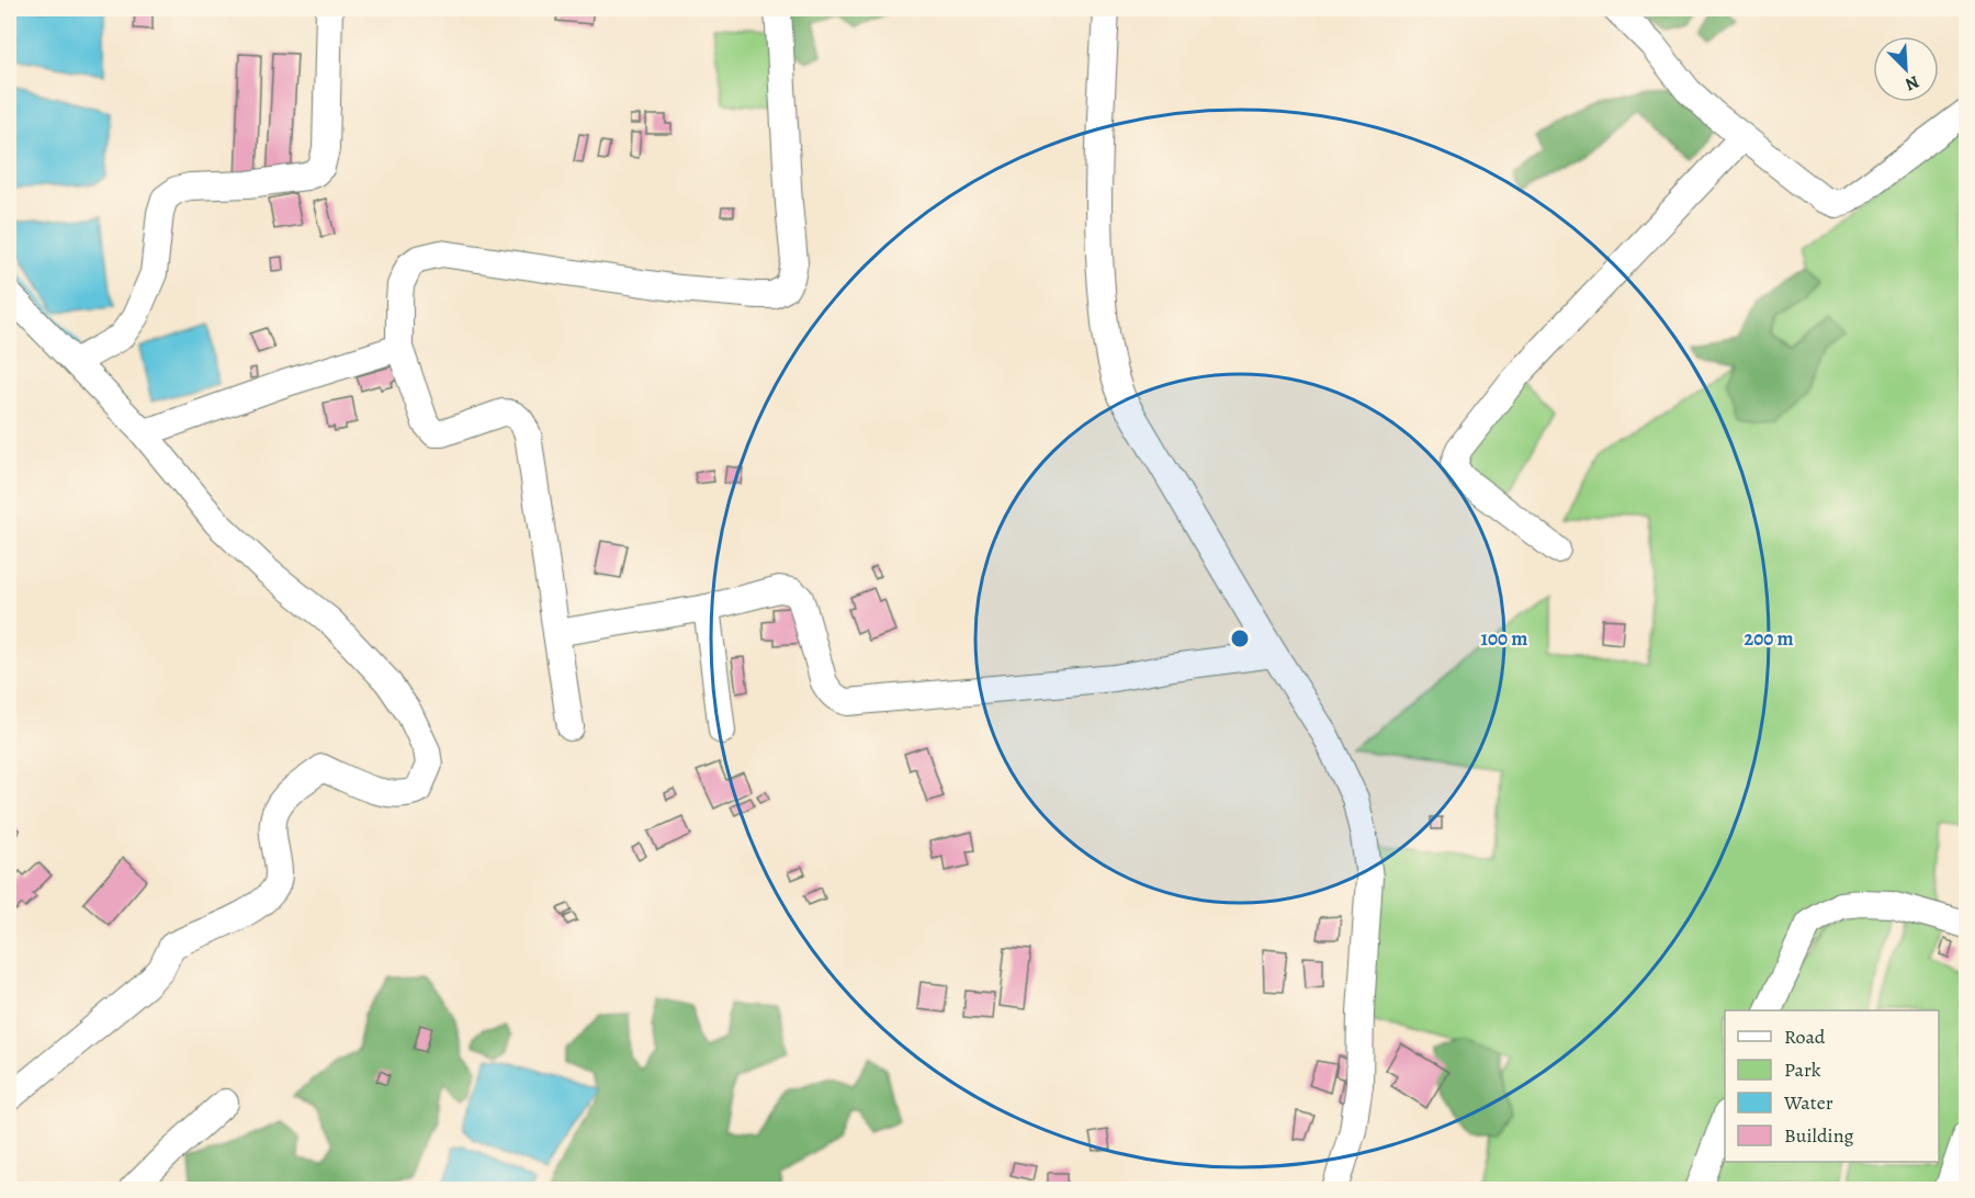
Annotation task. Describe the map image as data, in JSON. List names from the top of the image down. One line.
{"legend":["Road","Park","Water","Building"],"north":"bottom right","rings":["100 m","200 m"]}
